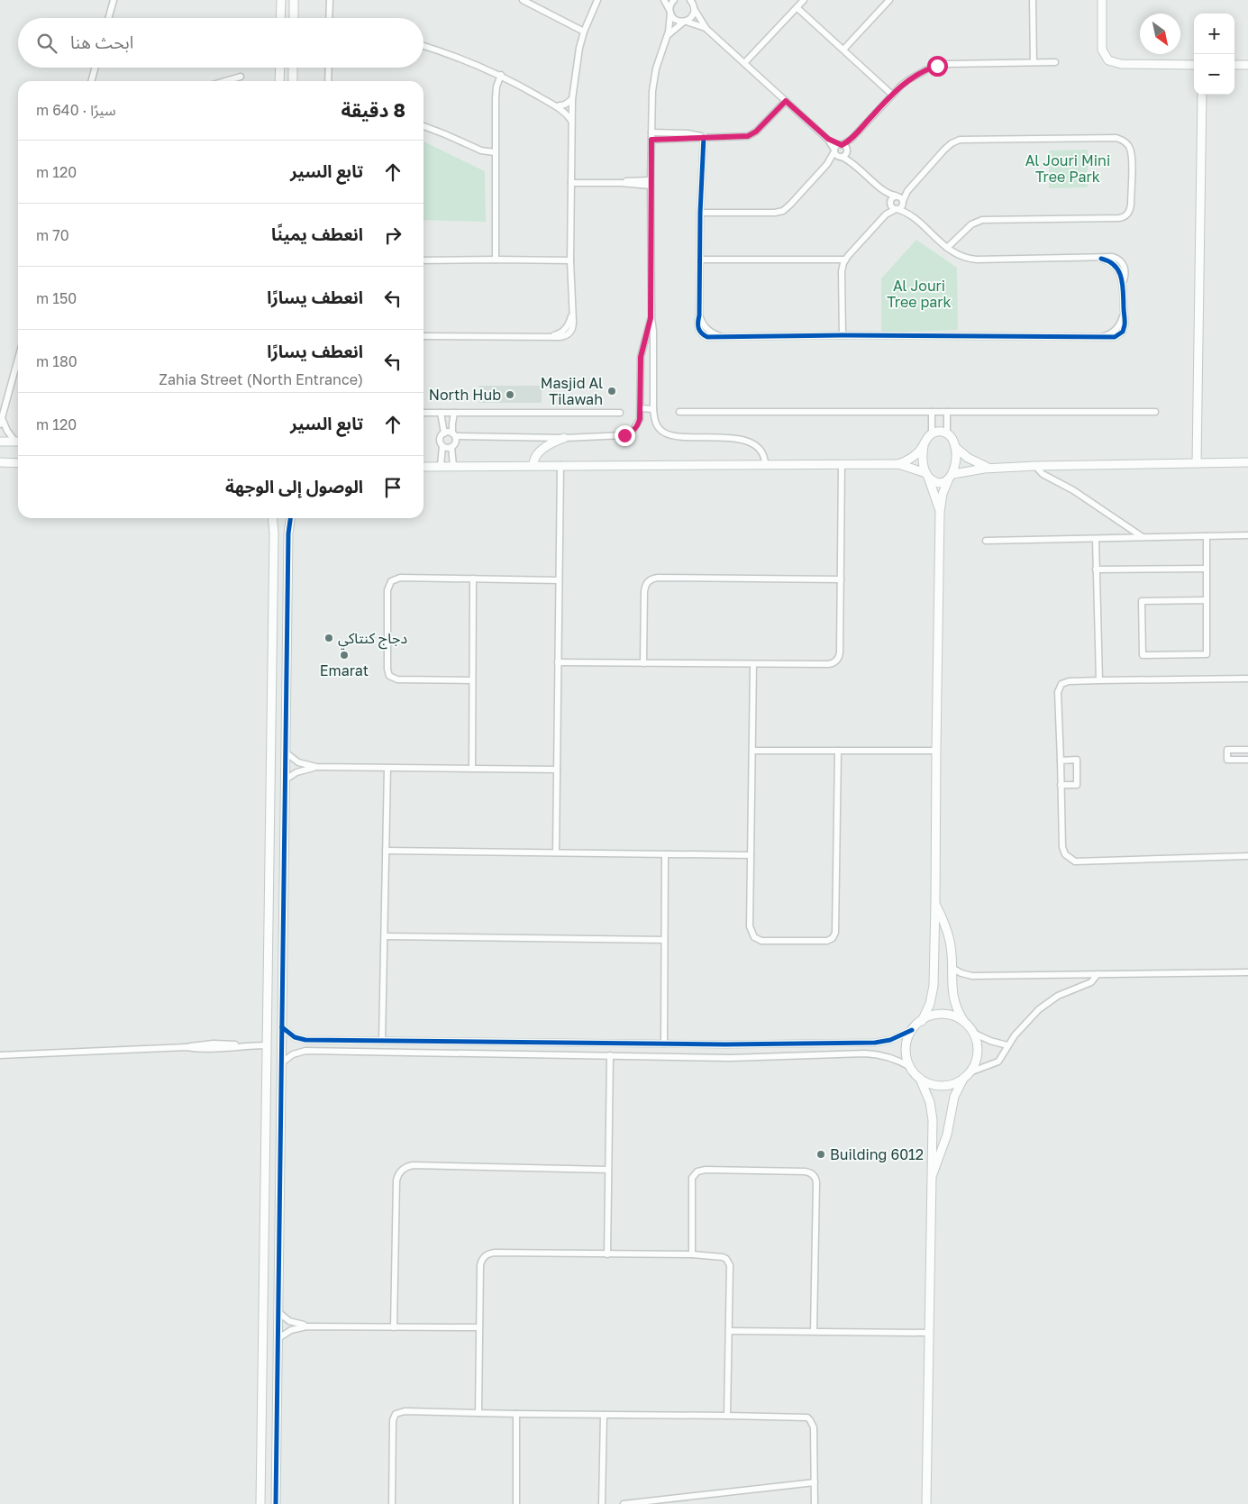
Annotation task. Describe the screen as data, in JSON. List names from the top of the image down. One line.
{"parks":["Al Jouri Mini Tree Park","Al Jouri Tree park"],"places":["Masjid Al Tilawah","North Hub","دجاج كنتاكي","Emarat","Building 6012"],"north":"bottom right","page":{"map_buttons":["+","−"],"search":"ابحث هنا","heading":["8 دقيقة","سيرًا · 640 m"],"list":[["تابع السير","120 m"],["انعطف يمينًا","70 m"],["انعطف يسارًا","150 m"],["انعطف يسارًا","Zahia Street (North Entrance)","180 m"],["تابع السير","120 m"],"الوصول إلى الوجهة"]}}
